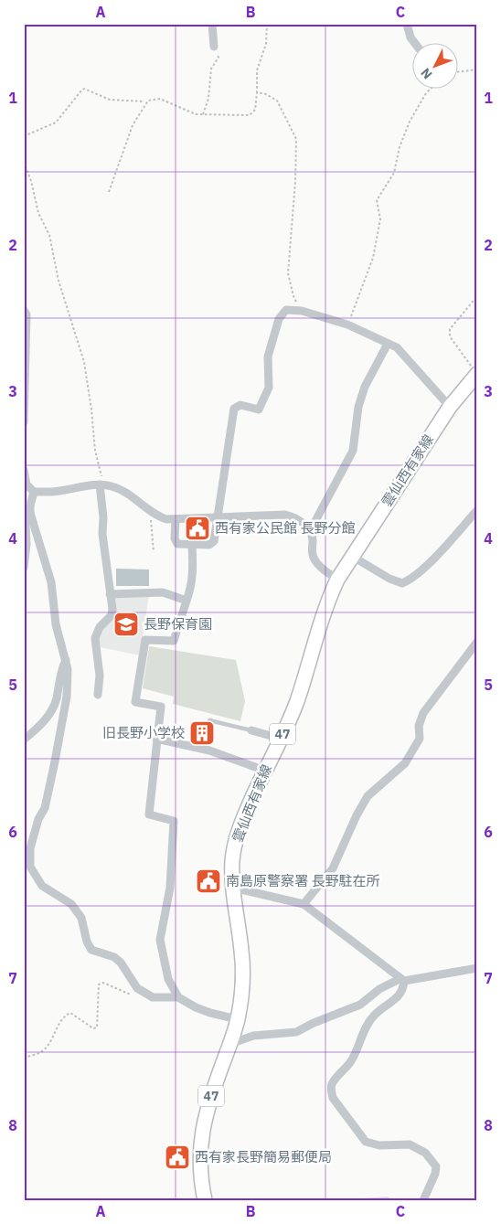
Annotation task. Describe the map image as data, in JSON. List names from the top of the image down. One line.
{"streets":{"main road":["雲仙西有家線","47"]},"places":{"public building":["西有家公民館 長野分館","南島原警察署 長野駐在所","西有家長野簡易郵便局"],"school or university":["長野保育園"],"building":["旧長野小学校"]},"north":"bottom left","grid":{"columns":["A","B","C"],"rows":["1","2","3","4","5","6","7","8"]}}
